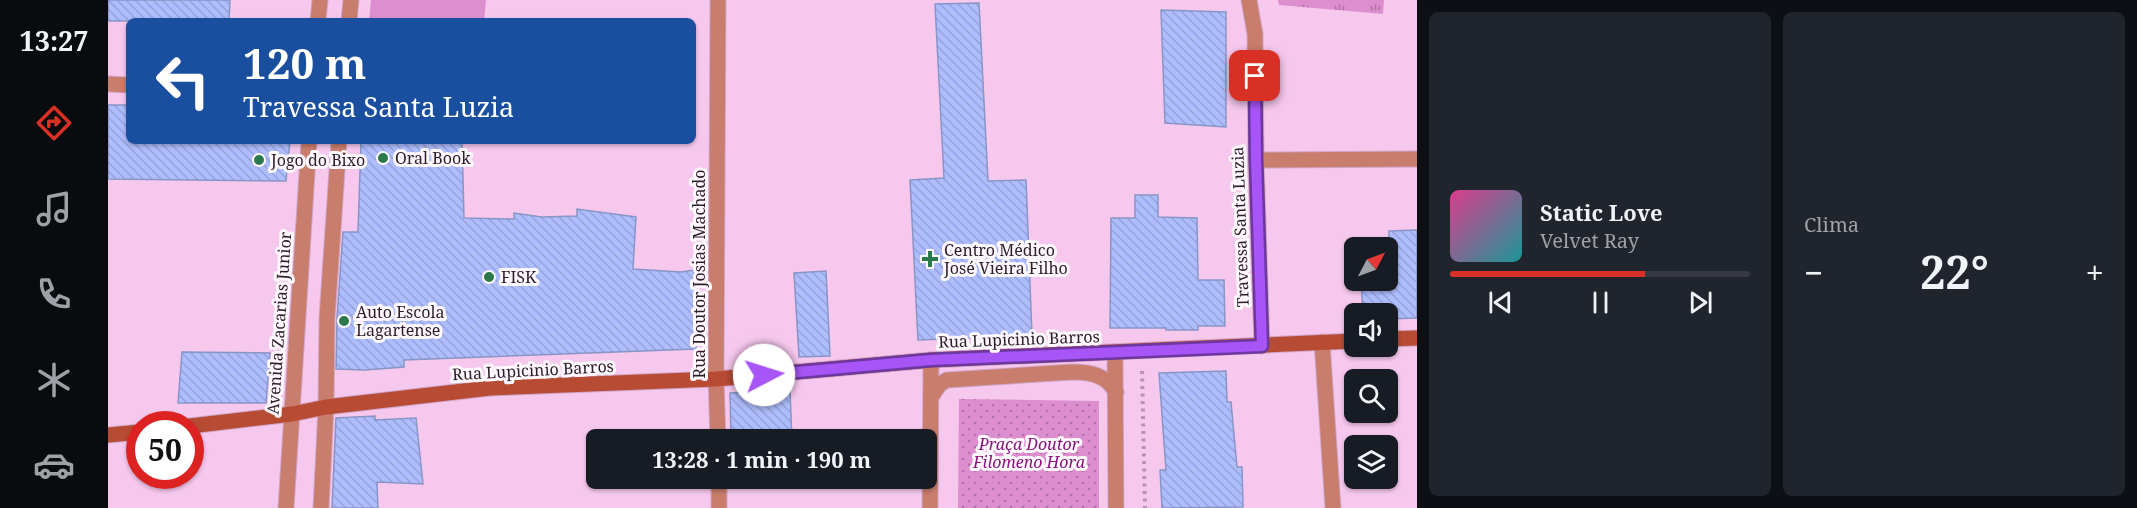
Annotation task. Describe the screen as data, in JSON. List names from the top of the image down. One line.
{"streets":{"main road":["Rua Lupicinio Barros"],"street":["Travessa Santa Luzia","Rua Doutor Josias Machado","Avenida Zacarias Junior"]},"crossings":[["Travessa Santa Luzia","Rua Lupicinio Barros"],["Rua Doutor Josias Machado","Rua Lupicinio Barros"],["Avenida Zacarias Junior","Rua Lupicinio Barros"]],"parks":["Praça Doutor Filomeno Hora"],"places":{"other":["Oral Book","Jogo do Bixo","FISK","Auto Escola Lagartense"],"health":["Centro Médico José Vieira Filho"]},"north":"top right","page":{"tabs":"13:27","tile":"Clima","turn":["120 m","Travessa Santa Luzia"],"song":["Static Love","Velvet Ray"],"heat":["−","22°","+"],"limit":"50","trip":"13:28 · 1 min · 190 m"}}
